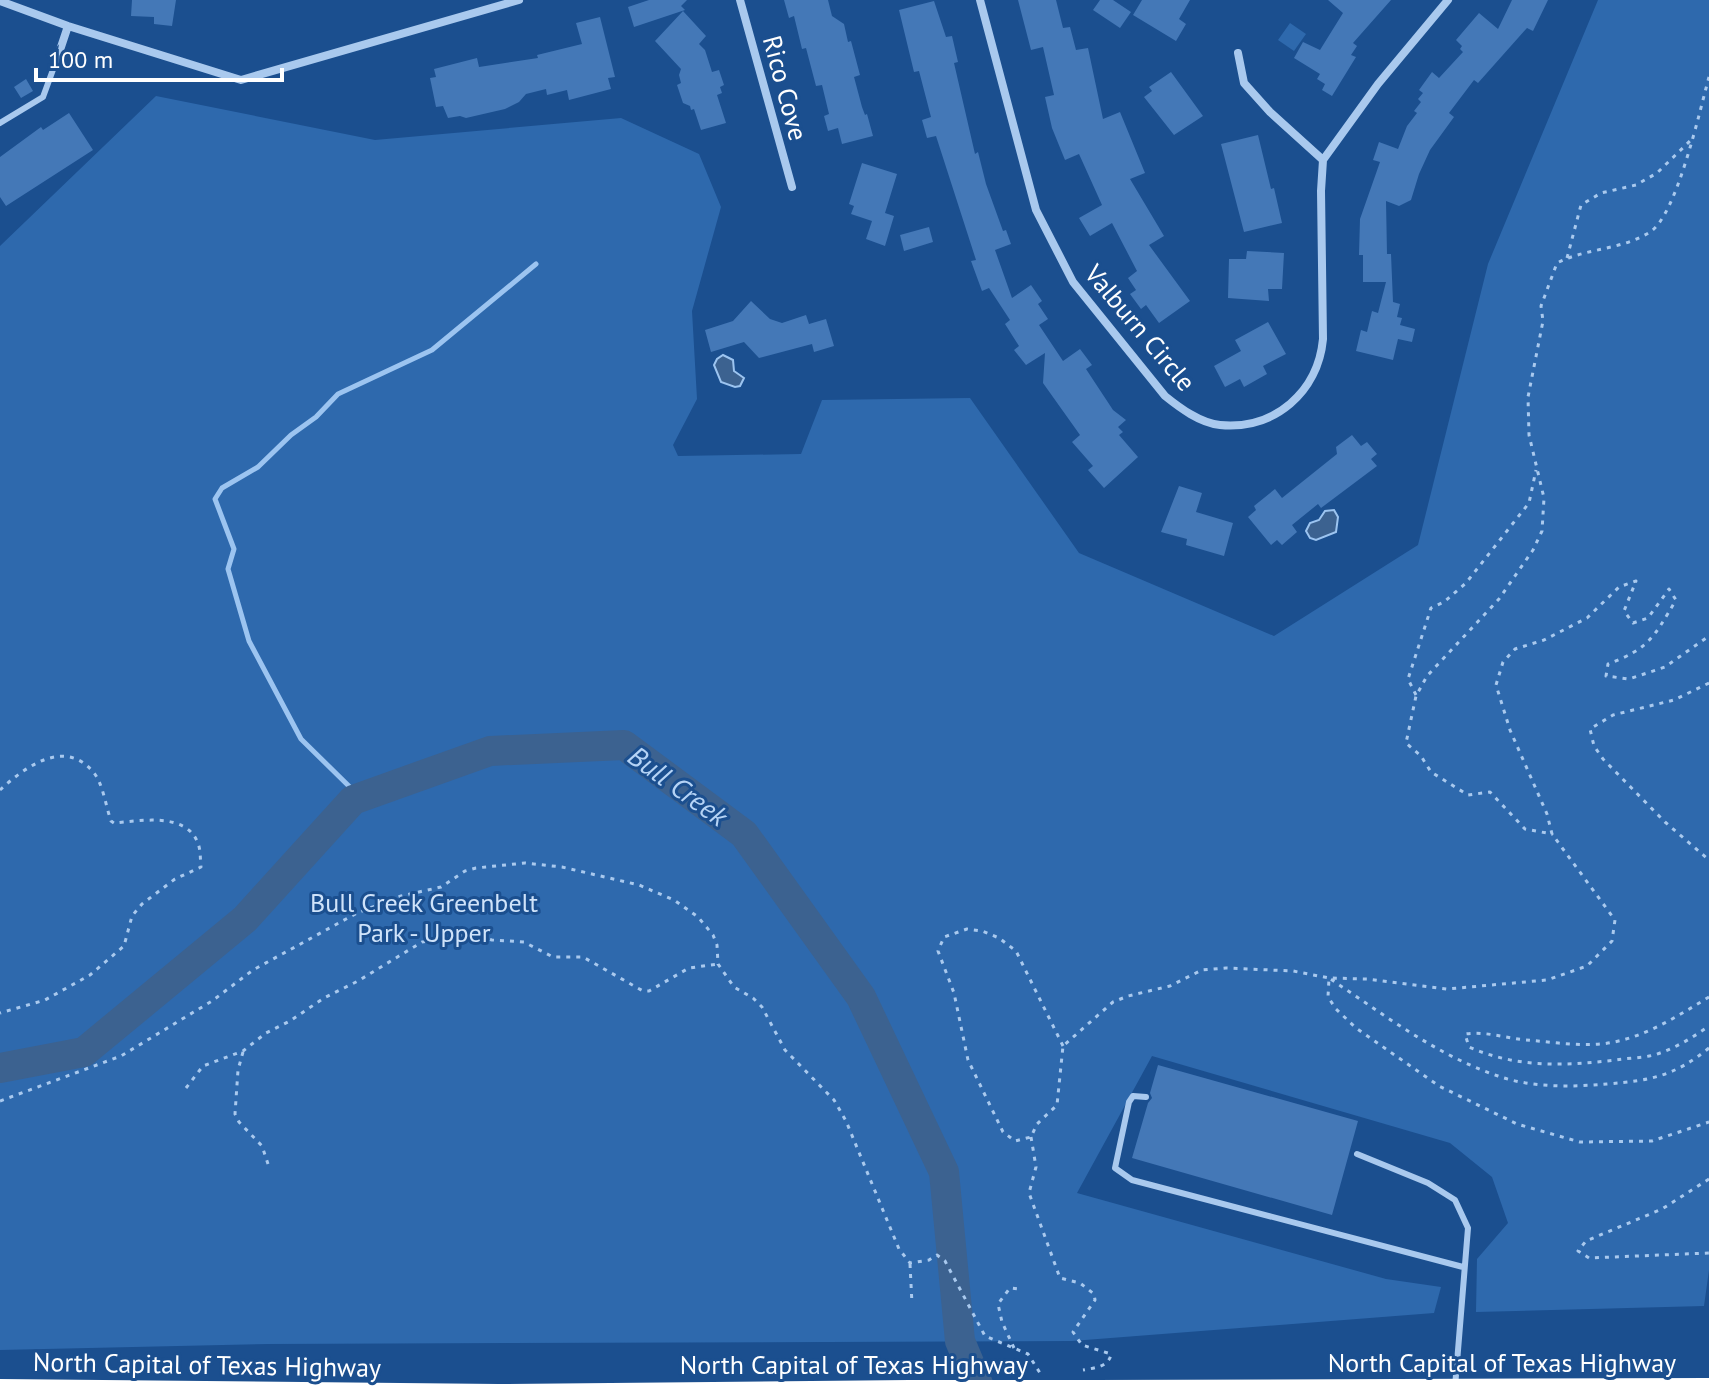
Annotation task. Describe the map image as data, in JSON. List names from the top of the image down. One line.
{"streets":{"highway":["North Capital of Texas Highway"],"street":["Rico Cove","Valburn Circle"]},"water":["Bull Creek"],"parks":["Bull Creek Greenbelt Park - Upper"],"scale_bar":"100 m"}
